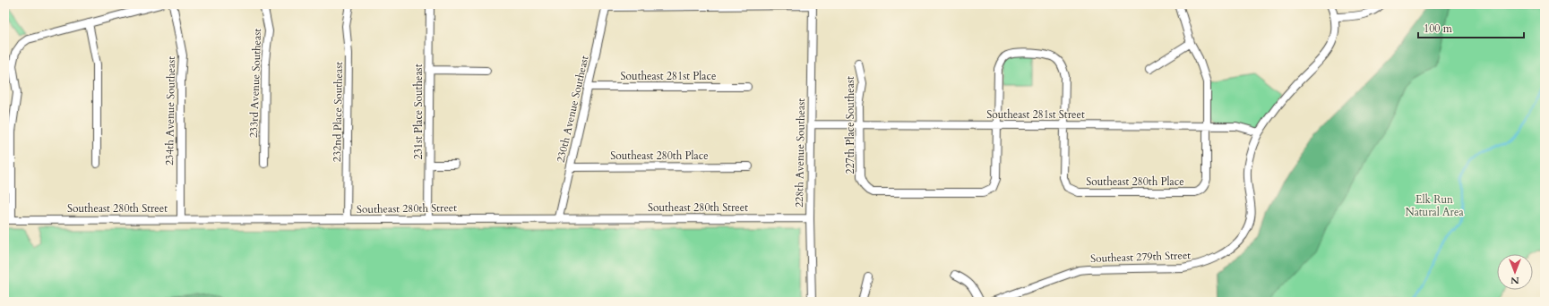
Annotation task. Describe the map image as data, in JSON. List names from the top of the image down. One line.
{"streets":{"street":["Southeast 281st Place","233rd Avenue Southeast","230th Avenue Southeast","234th Avenue Southeast","232nd Place Southeast","231st Place Southeast","Southeast 281st Street","227th Place Southeast","228th Avenue Southeast","Southeast 280th Place","Southeast 280th Street","Southeast 279th Street"]},"crossings":[["Southeast 281st Place","230th Avenue Southeast"],["230th Avenue Southeast","Southeast 280th Place"],["230th Avenue Southeast","Southeast 280th Street"],["234th Avenue Southeast","Southeast 280th Street"],["232nd Place Southeast","Southeast 280th Street"],["231st Place Southeast","Southeast 280th Street"],["Southeast 281st Street","227th Place Southeast"],["Southeast 281st Street","228th Avenue Southeast"],["Southeast 281st Street","Southeast 280th Place"],["Southeast 281st Street","Southeast 279th Street"],["228th Avenue Southeast","Southeast 280th Street"]],"parks":["Elk Run Natural Area"],"scale_bar":"100 m","north":"bottom"}
